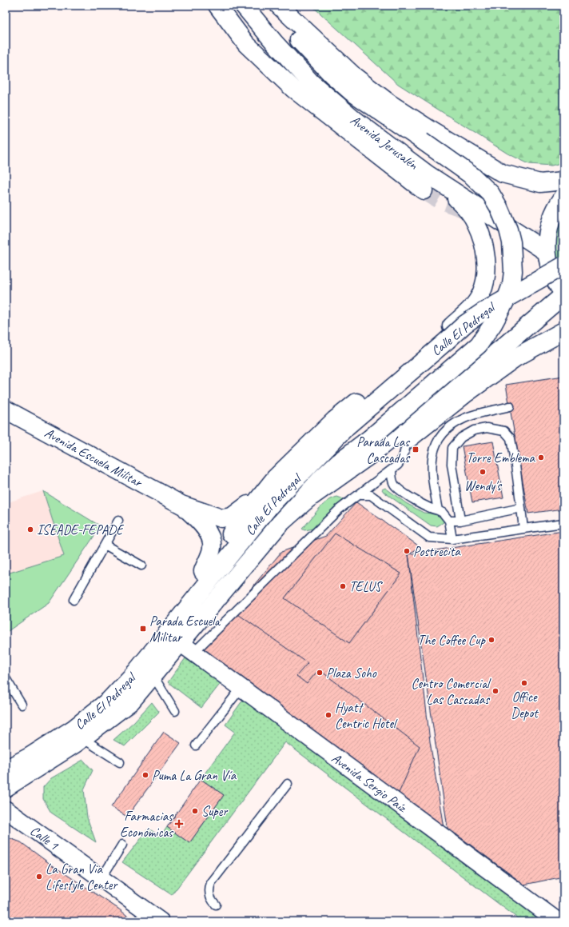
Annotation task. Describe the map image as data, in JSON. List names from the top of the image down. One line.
{"streets":{"main road":["Avenida Jerusalén","Calle El Pedregal","Avenida Escuela Militar"],"street":["Avenida Sergio Paíz","Calle 1"]},"crossings":[["Calle El Pedregal","Avenida Sergio Paíz"]],"places":{"transit":["Parada Las Cascadas","Parada Escuela Militar"],"other":["Torre Emblema","Wendy's","ISEADE-FEPADE","Postrecita","TELUS","The Coffee Cup","Plaza Soho","Office Depot","Centro Comercial Las Cascadas","Hyatt Centric Hotel","Puma La Gran Vía","Super","La Gran Via Lifestyle Center"],"health":["Farmacias Económicas"]}}
